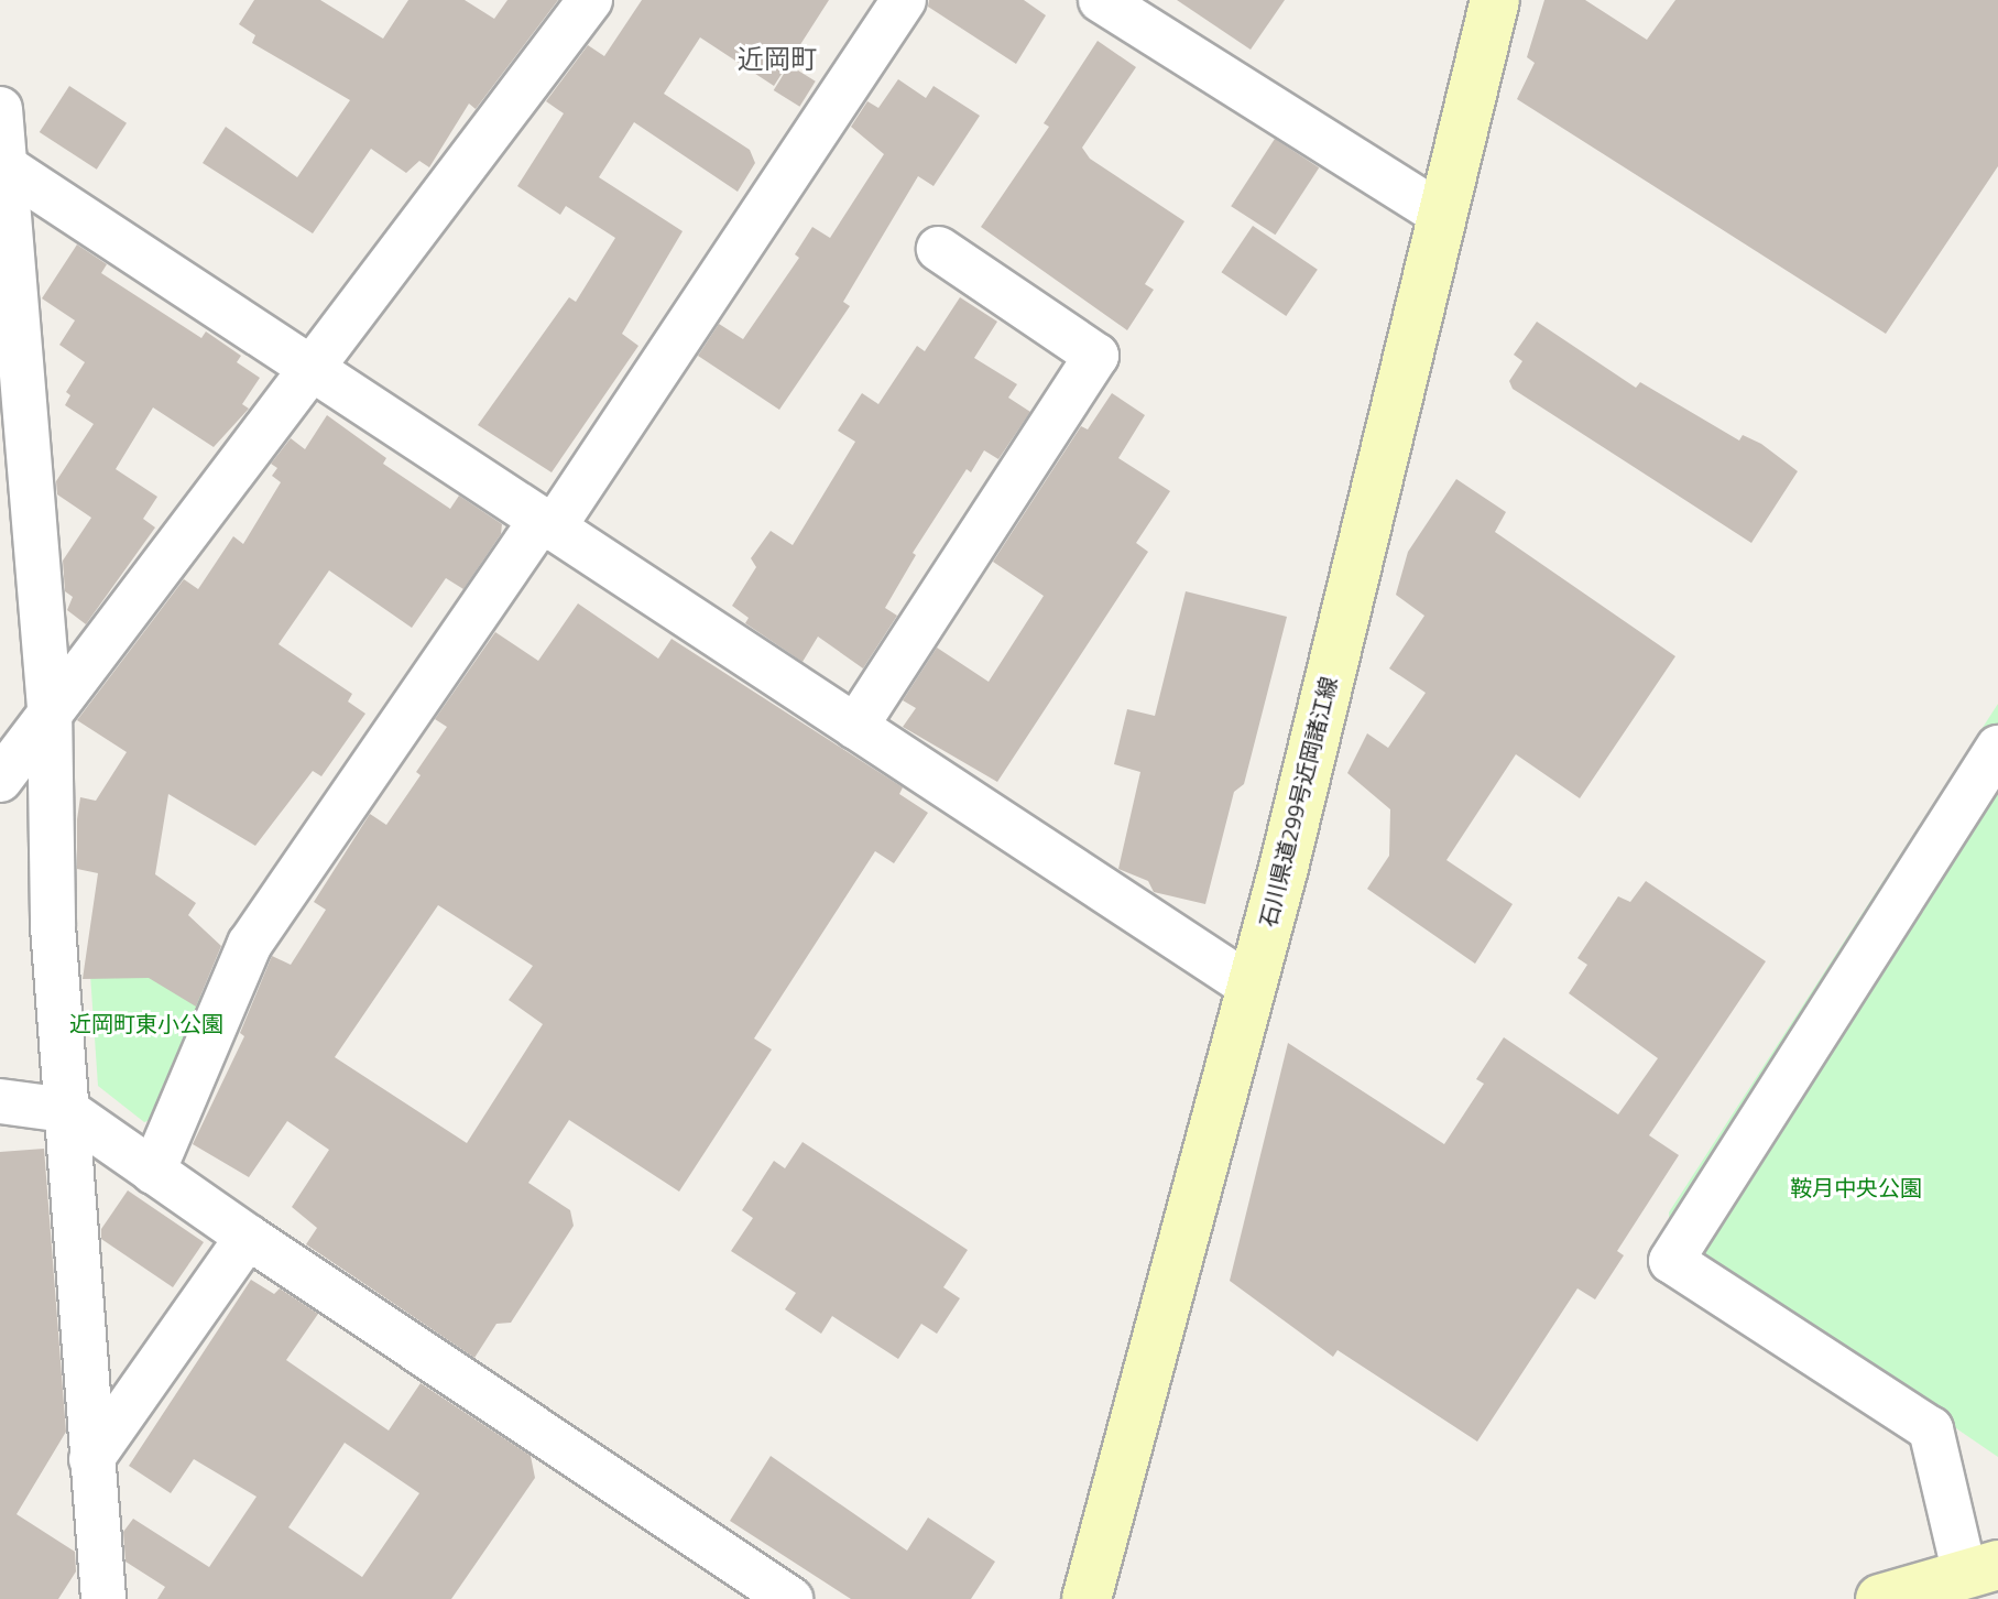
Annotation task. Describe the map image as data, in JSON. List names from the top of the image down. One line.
{"streets":{"main road":["石川県道299号近岡諸江線"]},"districts":["近岡町"],"parks":["近岡町東小公園","鞍月中央公園"]}
